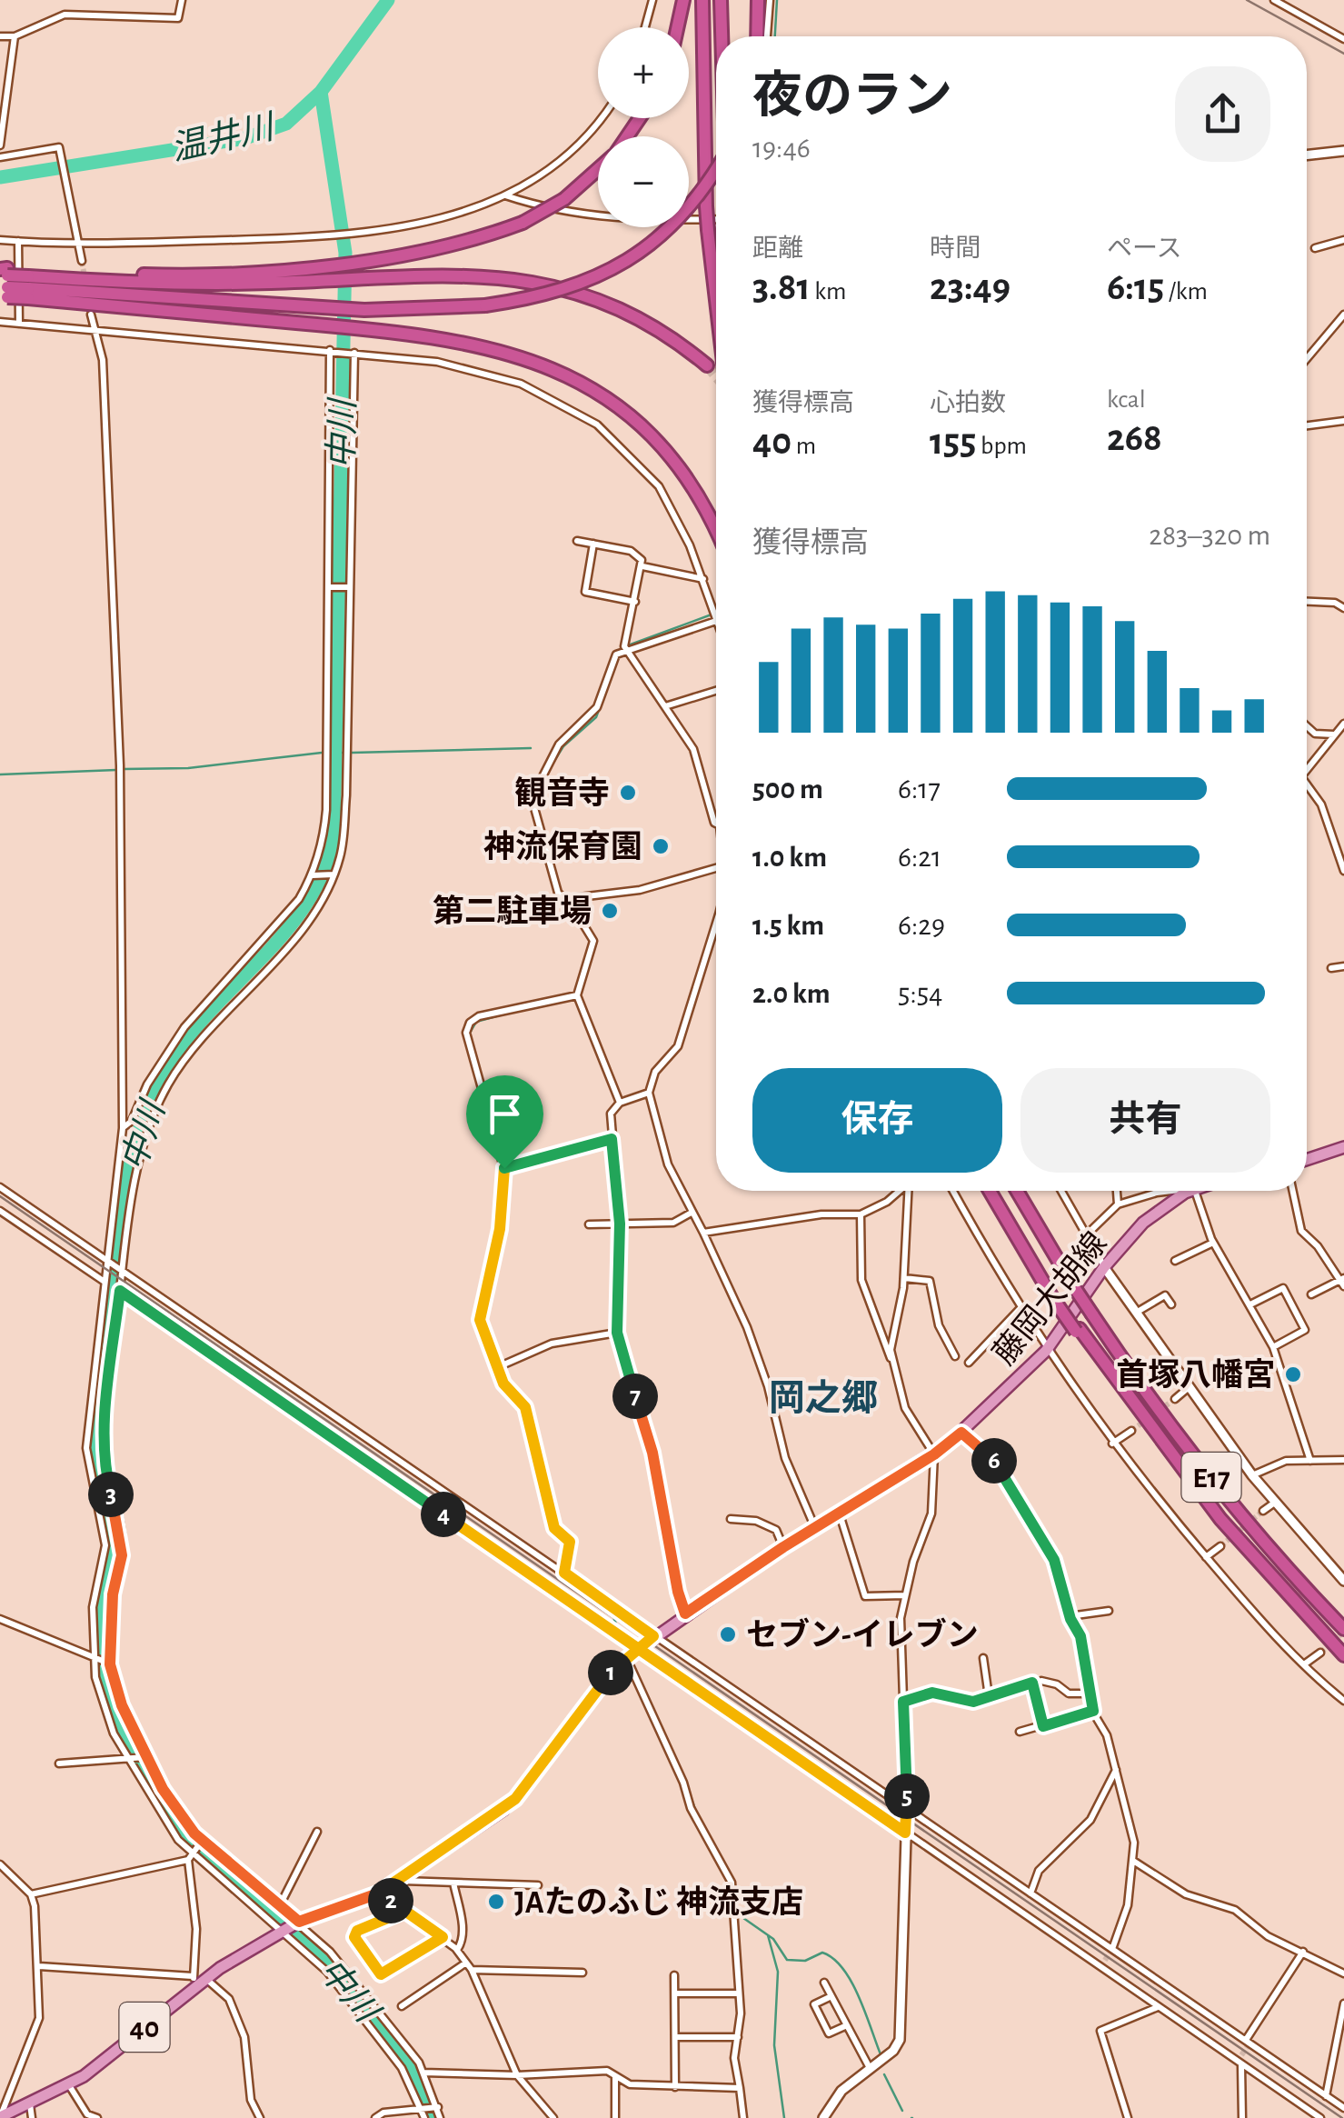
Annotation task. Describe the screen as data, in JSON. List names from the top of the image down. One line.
{"streets":{"highway":["E17"],"main road":["藤岡大胡線","40"]},"districts":["岡之郷"],"water":["温井川","中川"],"places":["観音寺","神流保育園","第二駐車場","首塚八幡宮","セブン-イレブン","JAたのふじ 神流支店"],"page":{"map_buttons":["+","−"],"heading":["夜のラン","19:46"],"stats":[["距離","3.81 km"],["時間","23:49"],["ペース","6:15 /km"],["獲得標高","40 m"],["心拍数","155 bpm"],["kcal","268"]],"chart":["獲得標高","283–320 m"],"list":[{"name":"500 m","note":"6:17"},{"name":"1.0 km","note":"6:21"},{"name":"1.5 km","note":"6:29"},{"name":"2.0 km","note":"5:54"}],"buttons":["保存","共有"],"pins":["7","6","3","4","1","5","2"]}}
